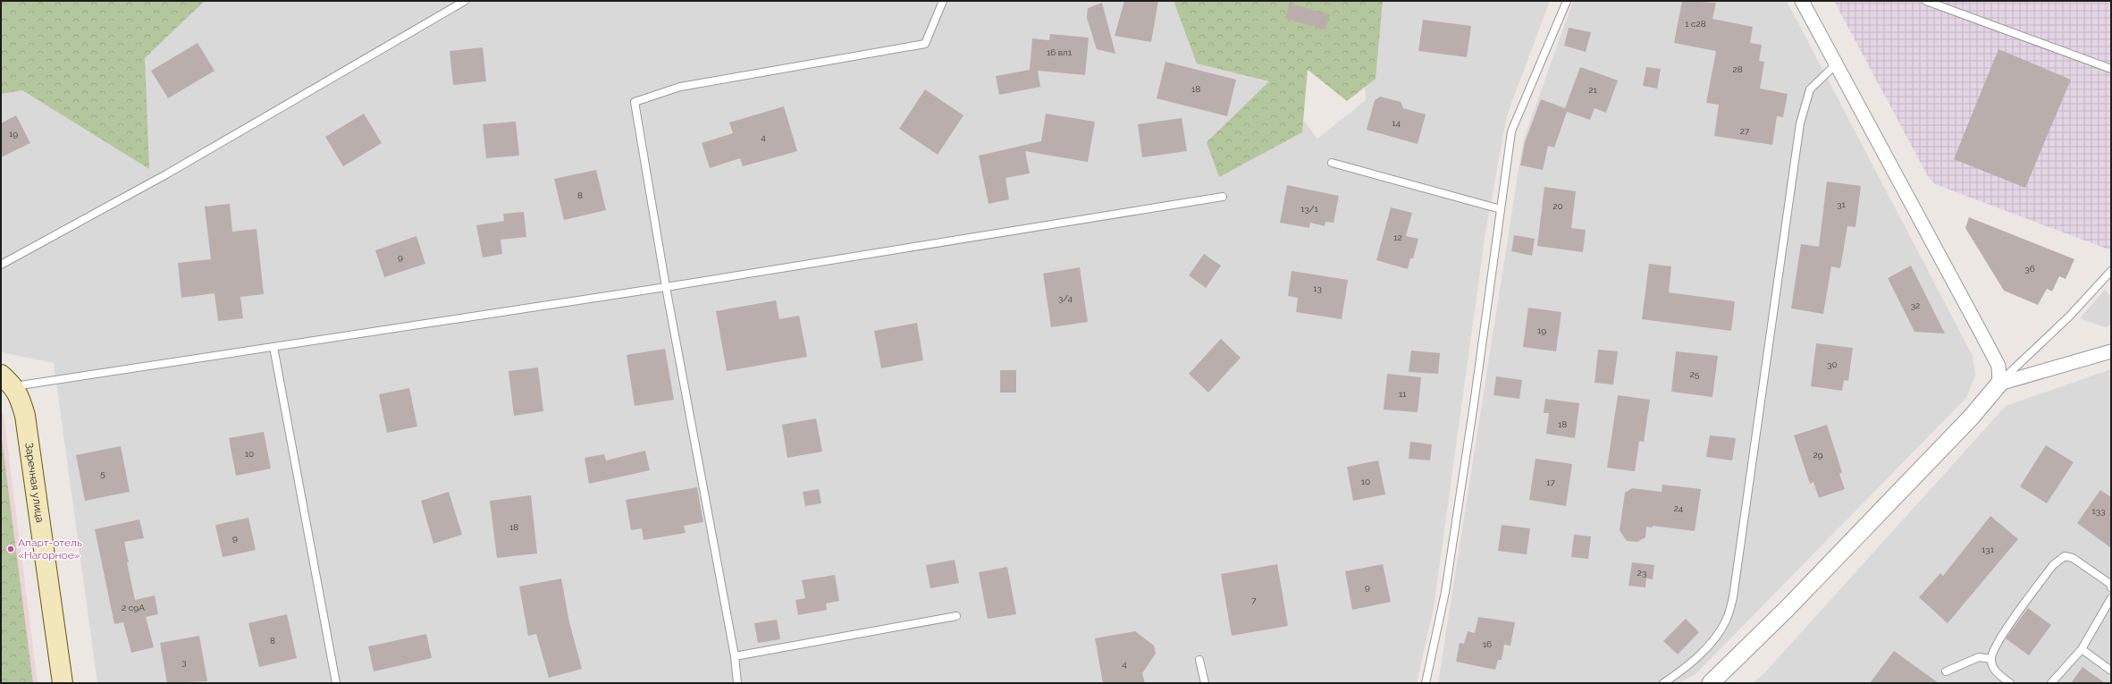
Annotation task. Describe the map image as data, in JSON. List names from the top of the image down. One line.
{"streets":{"main road":["Заречная улица"]},"places":["Апарт-отель «Нагорное»"],"house_numbers":["1 с28","16 вл1","28","18","21","14","27","19","4","8","31","20","13/1","12","9","36","13","3/4","32","19","30","25","11","18","10","29","5","10","17","24","133","18","9","131","23","9","7","2 с9А","8","16","3","4"]}
